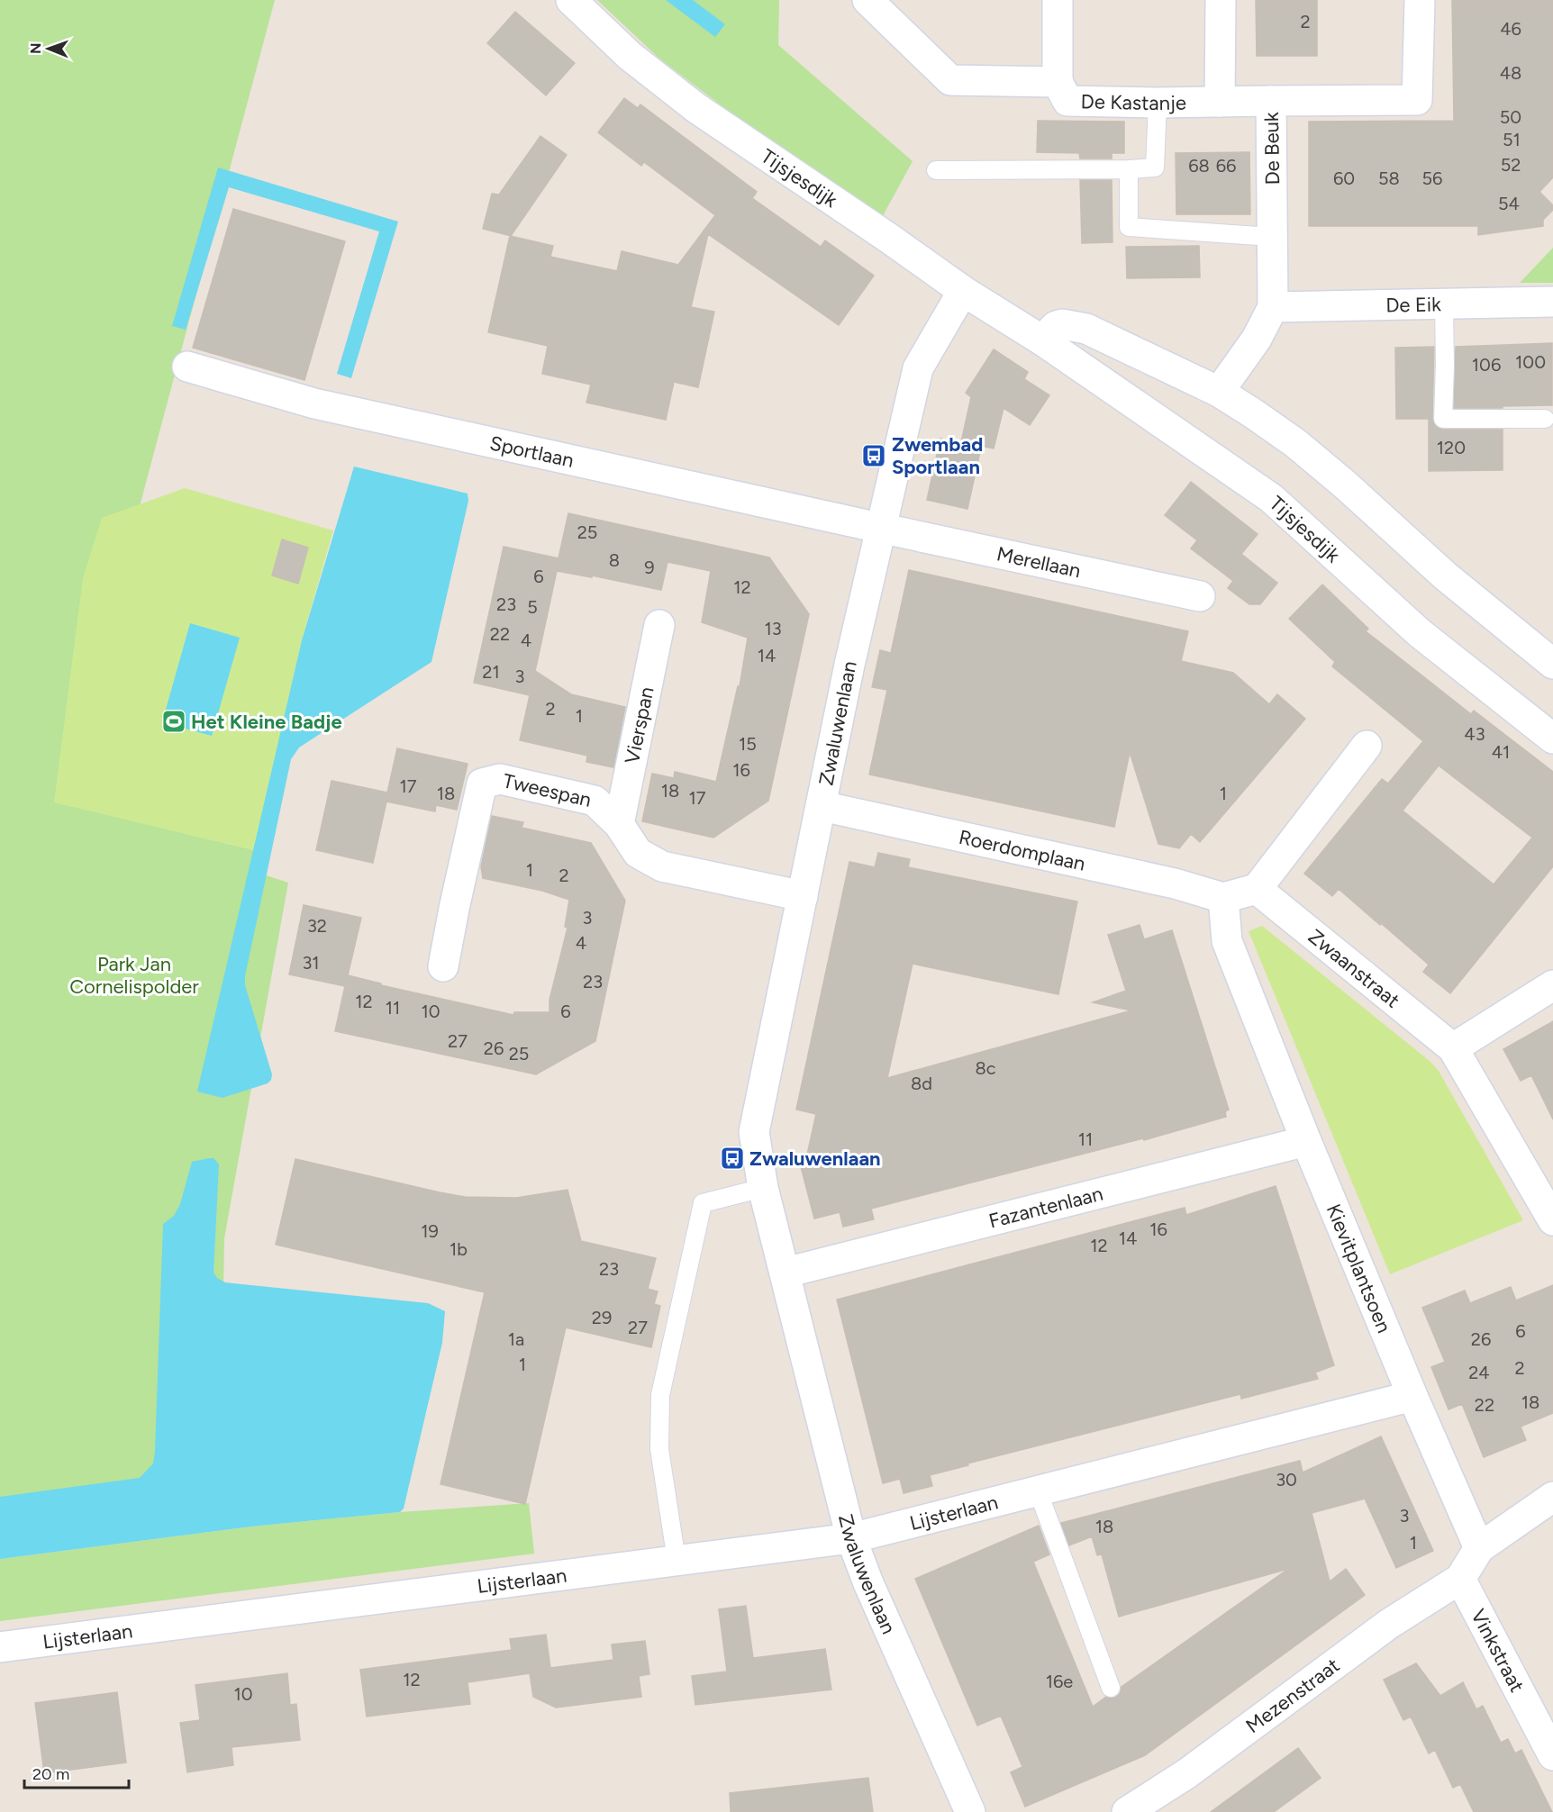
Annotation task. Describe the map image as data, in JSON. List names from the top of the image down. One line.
{"streets":{"street":["De Kastanje","De Beuk","Tijsjesdijk","De Eik","Sportlaan","Merellaan","Zwaluwenlaan","Vierspan","Tweespan","Roerdomplaan","Zwaanstraat","Fazantenlaan","Kievitplantsoen","Lijsterlaan","Vinkstraat","Mezenstraat"]},"crossings":[["De Kastanje","De Beuk"],["De Beuk","De Eik"],["Tijsjesdijk","Zwaluwenlaan"],["Sportlaan","Merellaan"],["Sportlaan","Zwaluwenlaan"],["Merellaan","Zwaluwenlaan"],["Zwaluwenlaan","Tweespan"],["Zwaluwenlaan","Roerdomplaan"],["Zwaluwenlaan","Fazantenlaan"],["Zwaluwenlaan","Lijsterlaan"],["Vierspan","Tweespan"],["Roerdomplaan","Kievitplantsoen"],["Fazantenlaan","Kievitplantsoen"],["Kievitplantsoen","Lijsterlaan"],["Vinkstraat","Mezenstraat"]],"parks":["Park Jan Cornelispolder"],"places":{"bus stop":["Zwembad Sportlaan","Zwaluwenlaan"],"sports":["Het Kleine Badje"]},"house_numbers":["2","46","48","50","51","52","68","66","60","58","56","54","100","106","120","25","8","9","6","12","23","5","13","22","4","14","21","3","2","1","43","15","41","16","17","18","18","1","17","1","2","3","32","4","31","23","12","11","10","6","27","26","25","8c","8d","11","16","19","14","12","1b","23","29","27","6","1a","26","1","2","24","18","22","30","3","18","1","12","16e","10"],"scale_bar":"20 m","north":"left"}
